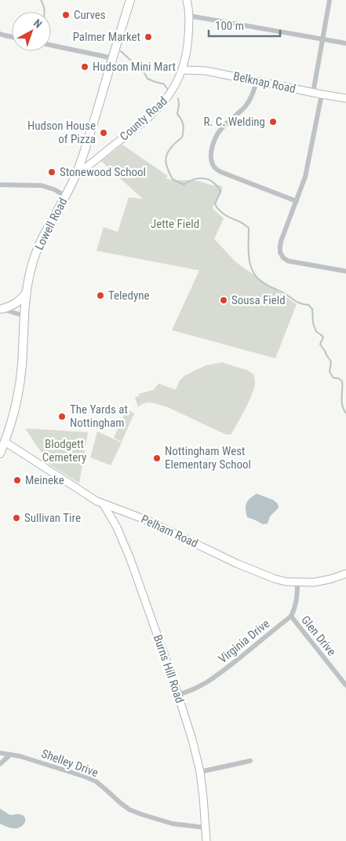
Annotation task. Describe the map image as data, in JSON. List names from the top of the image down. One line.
{"streets":{"main road":["Lowell Road"],"street":["Belknap Road","County Road","Pelham Road","Glen Drive","Virginia Drive","Burns Hill Road","Shelley Drive"]},"crossings":[["Belknap Road","County Road"],["County Road","Lowell Road"],["Lowell Road","Pelham Road"],["Pelham Road","Burns Hill Road"],["Glen Drive","Virginia Drive"],["Virginia Drive","Burns Hill Road"],["Burns Hill Road","Shelley Drive"]],"parks":["Jette Field","Blodgett Cemetery"],"places":["Curves","Palmer Market","Hudson Mini Mart","R. C. Welding","Hudson House of Pizza","Stonewood School","Teledyne","Sousa Field","The Yards at Nottingham","Nottingham West Elementary School","Meineke","Sullivan Tire"],"scale_bar":"100 m","north":"top right"}
